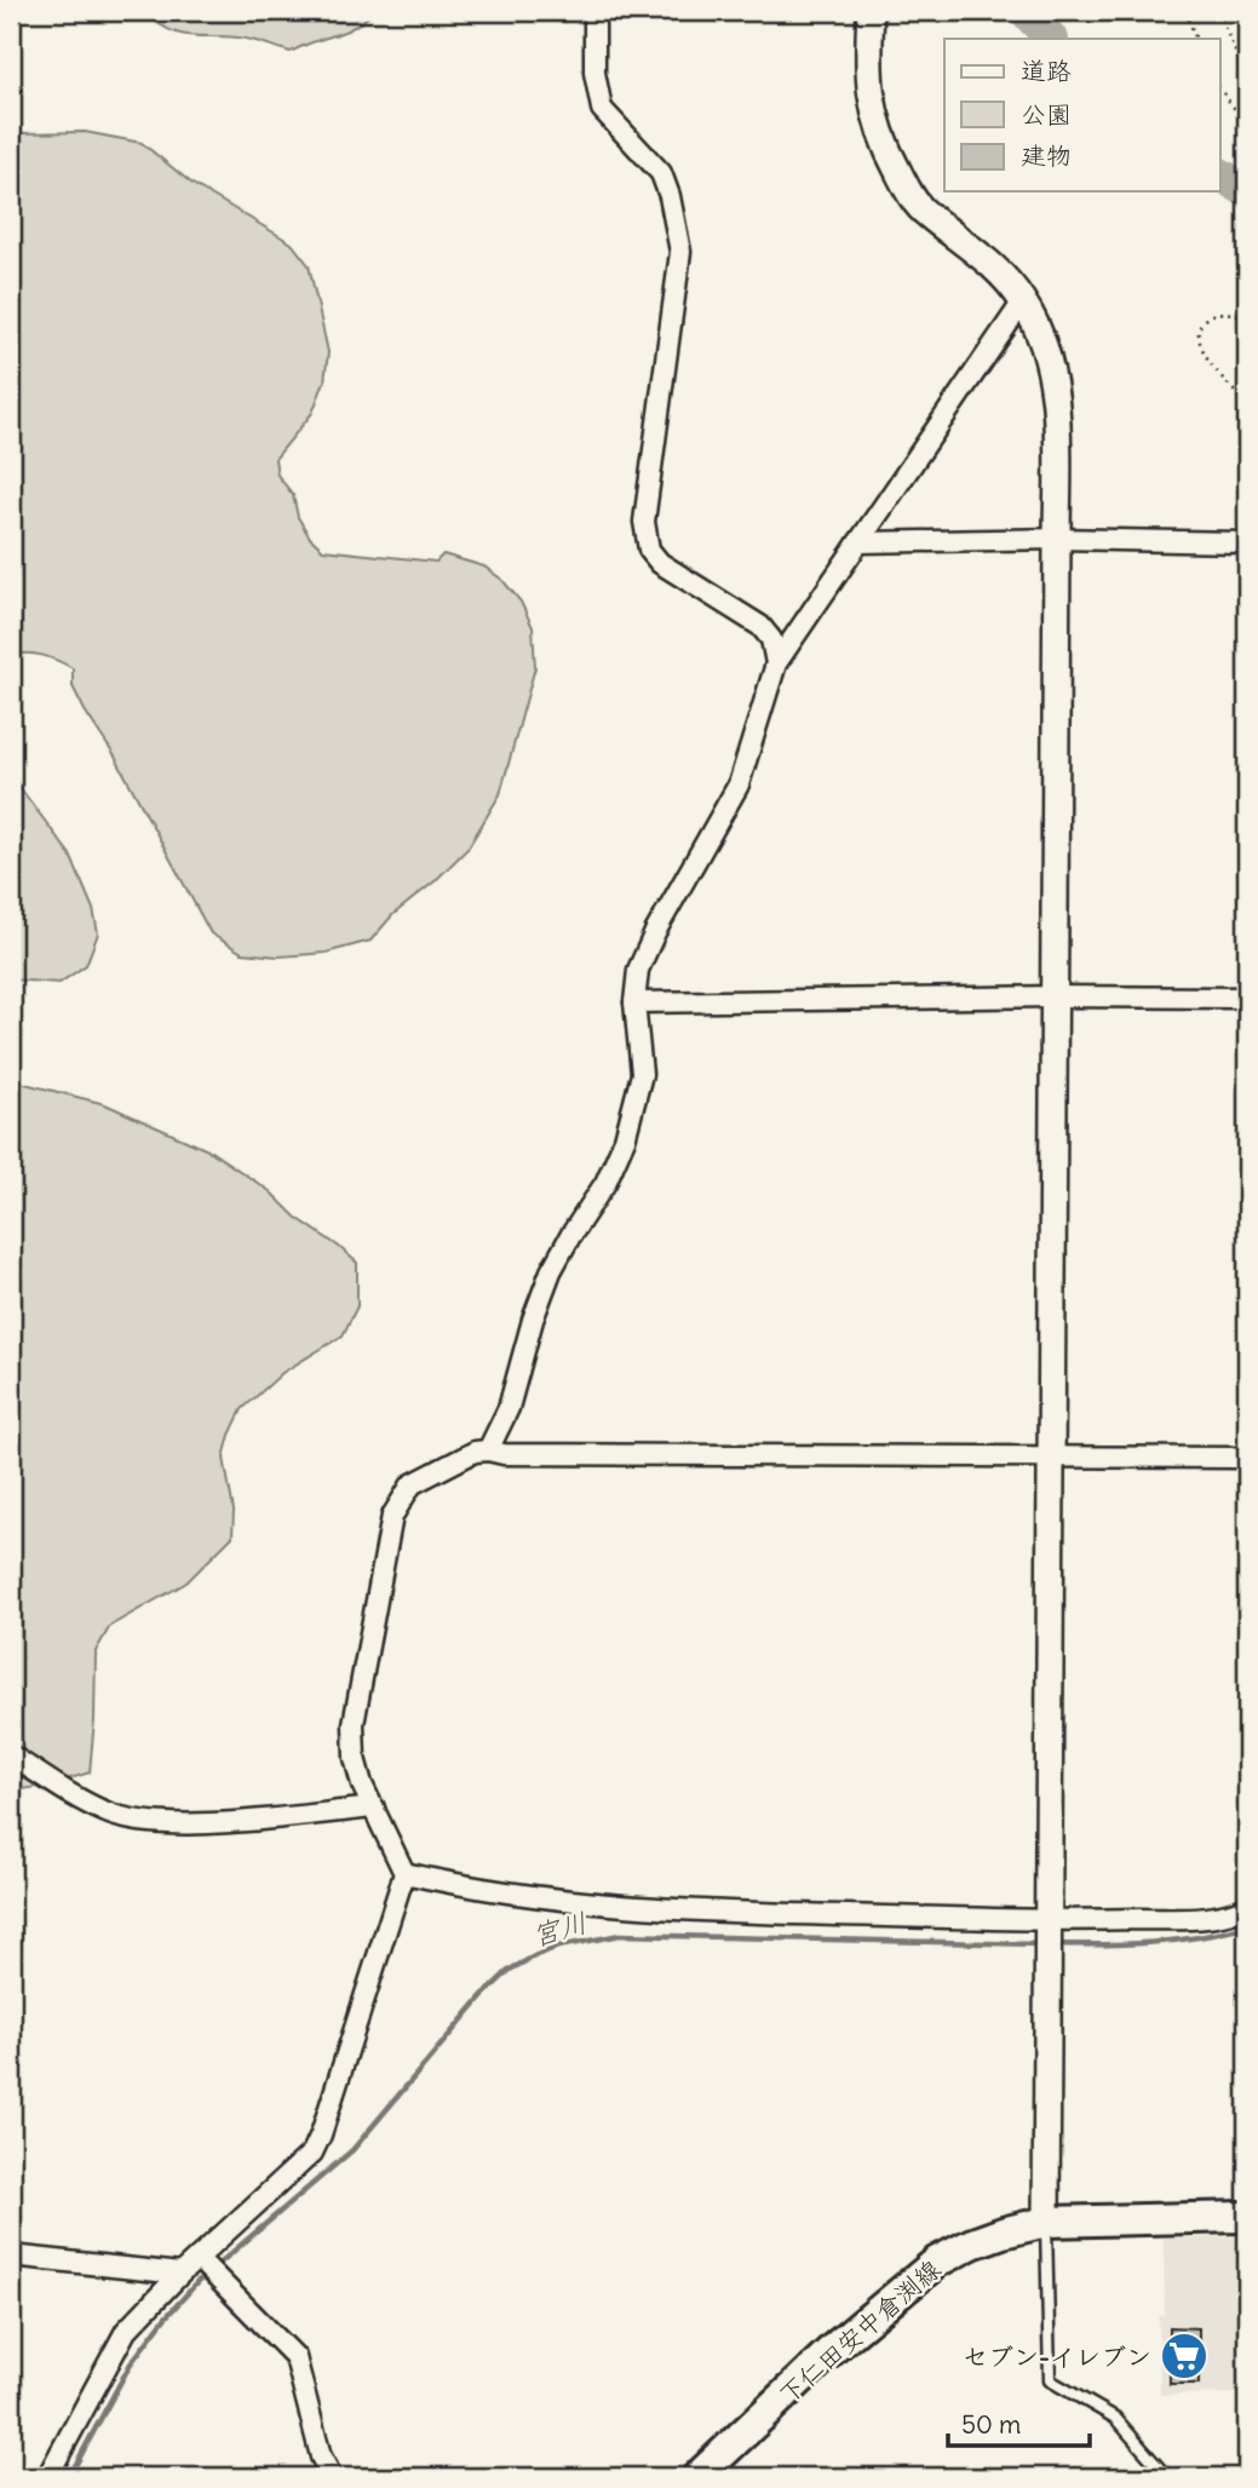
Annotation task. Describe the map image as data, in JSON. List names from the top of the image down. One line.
{"streets":{"main road":["下仁田安中倉渕線"]},"water":["宮川"],"places":{"supermarket":["セブン-イレブン"]},"legend":["道路","公園","建物"],"scale_bar":"50 m"}
